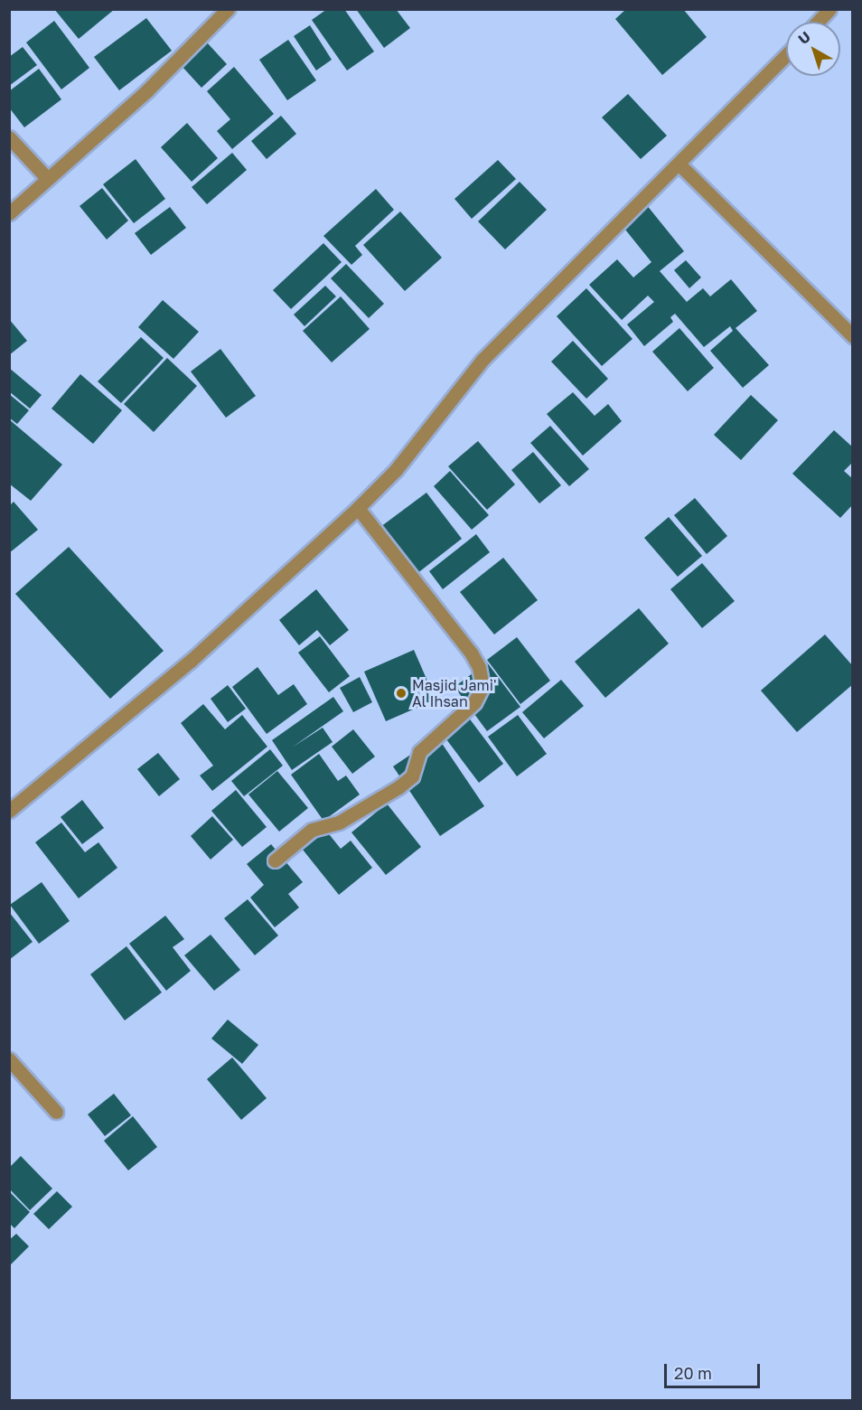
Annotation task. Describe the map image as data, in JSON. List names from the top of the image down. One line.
{"places":["Masjid Jami' Al Ihsan"],"scale_bar":"20 m","north":"top left"}
